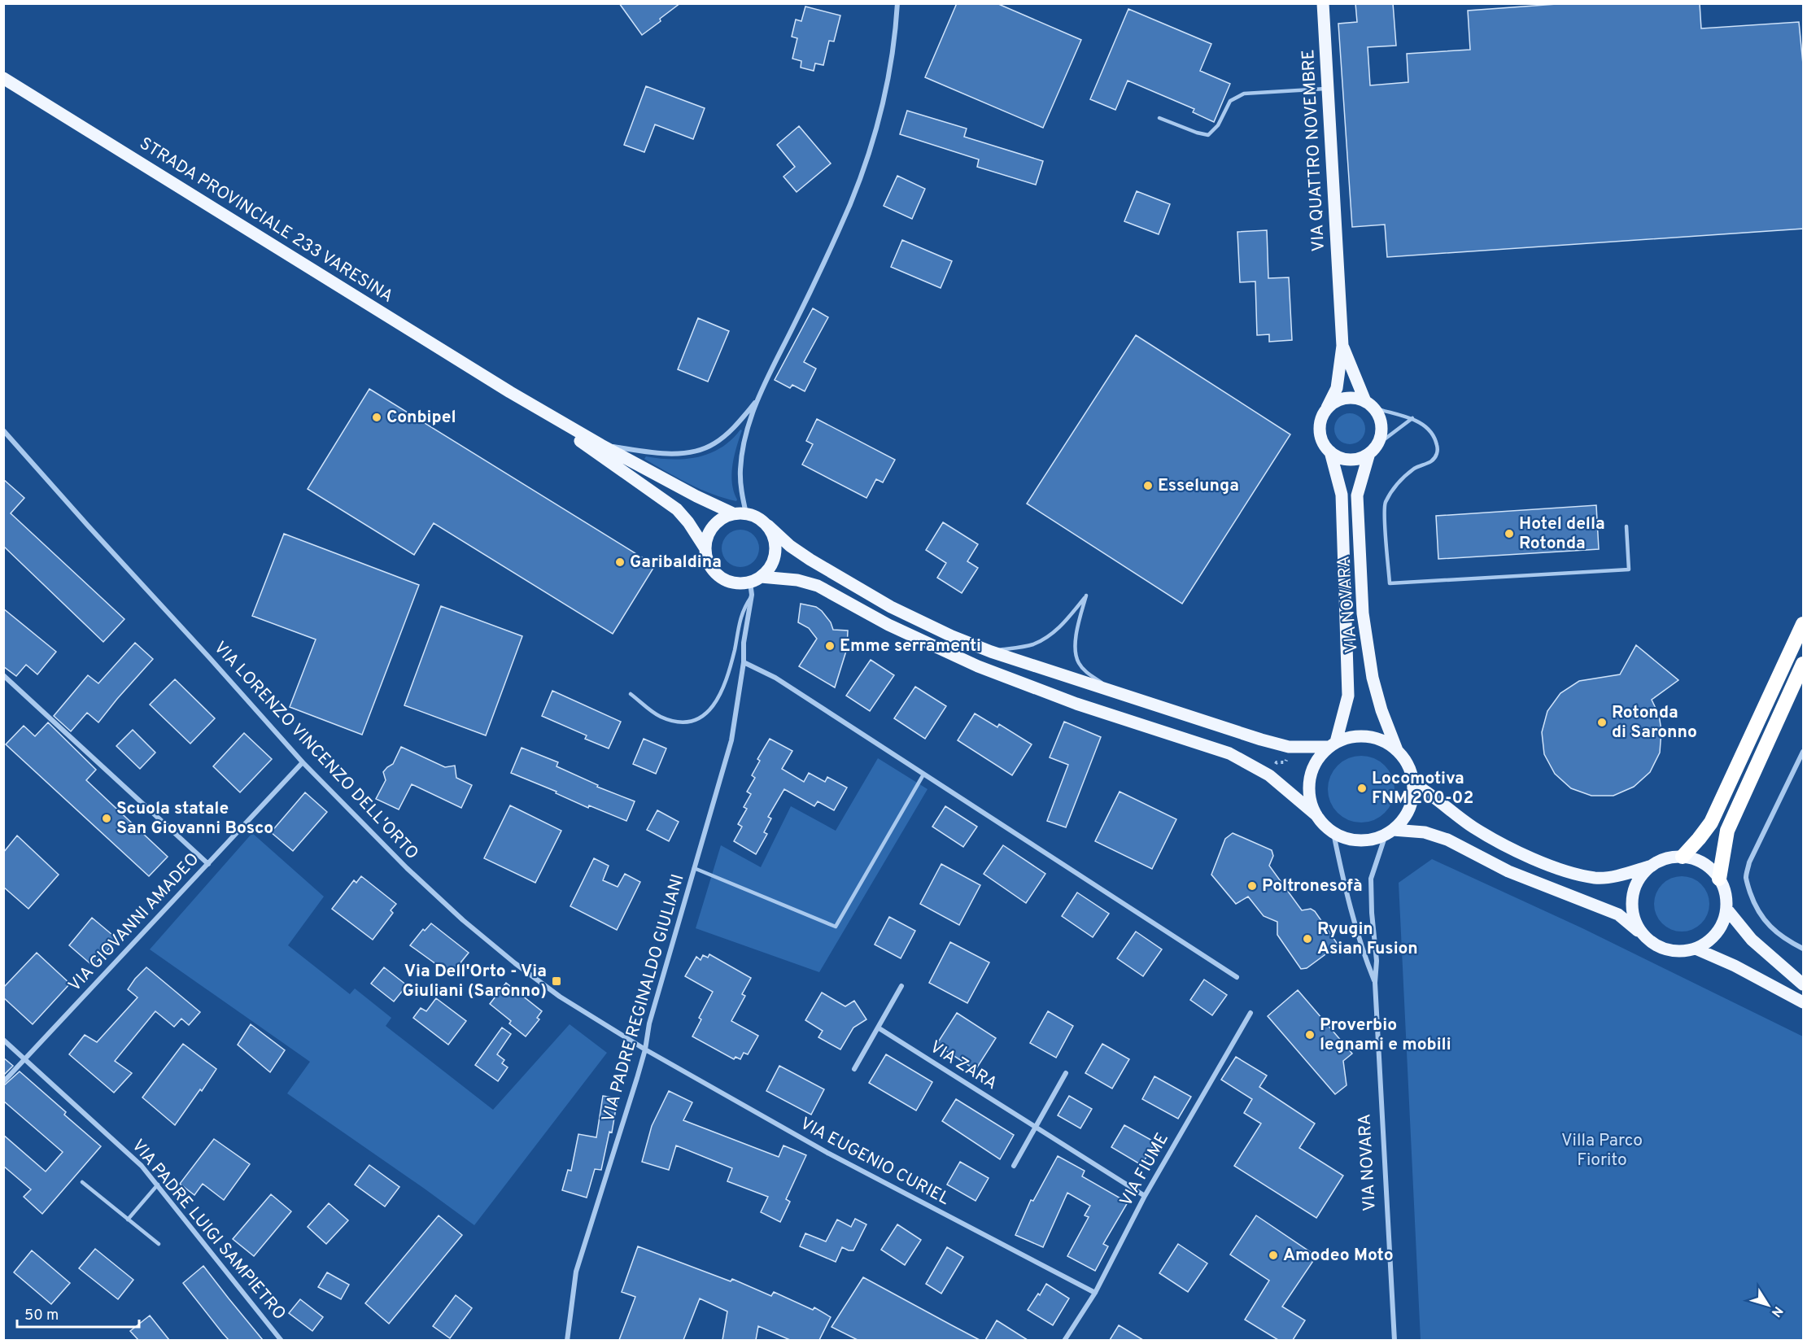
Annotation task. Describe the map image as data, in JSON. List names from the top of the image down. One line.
{"streets":{"main road":["VIA QUATTRO NOVEMBRE","STRADA PROVINCIALE 233 VARESINA","VIA NOVARA"],"street":["VIA LORENZO VINCENZO DELL'ORTO","VIA GIOVANNI AMADEO","VIA PADRE REGINALDO GIULIANI","VIA ZARA","VIA EUGENIO CURIEL","VIA FIUME","VIA PADRE LUIGI SAMPIETRO"]},"crossings":[["VIA QUATTRO NOVEMBRE","VIA NOVARA"],["STRADA PROVINCIALE 233 VARESINA","VIA PADRE REGINALDO GIULIANI"],["VIA LORENZO VINCENZO DELL'ORTO","VIA GIOVANNI AMADEO"],["VIA LORENZO VINCENZO DELL'ORTO","VIA PADRE REGINALDO GIULIANI"],["VIA LORENZO VINCENZO DELL'ORTO","VIA EUGENIO CURIEL"],["VIA GIOVANNI AMADEO","VIA PADRE LUIGI SAMPIETRO"],["VIA PADRE REGINALDO GIULIANI","VIA EUGENIO CURIEL"],["VIA ZARA","VIA FIUME"],["VIA EUGENIO CURIEL","VIA FIUME"]],"parks":["Villa Parco Fiorito"],"places":{"other":["Conbipel","Esselunga","Hotel della Rotonda","Garibaldina","Emme serramenti","Rotonda di Saronno","Locomotiva FNM 200-02","Scuola statale San Giovanni Bosco","Poltronesofà","Ryugin Asian Fusion","Proverbio legnami e mobili","Amodeo Moto"],"transit":["Via Dell'Orto - Via Giuliani (Saronno)"]},"scale_bar":"50 m","north":"bottom right"}
